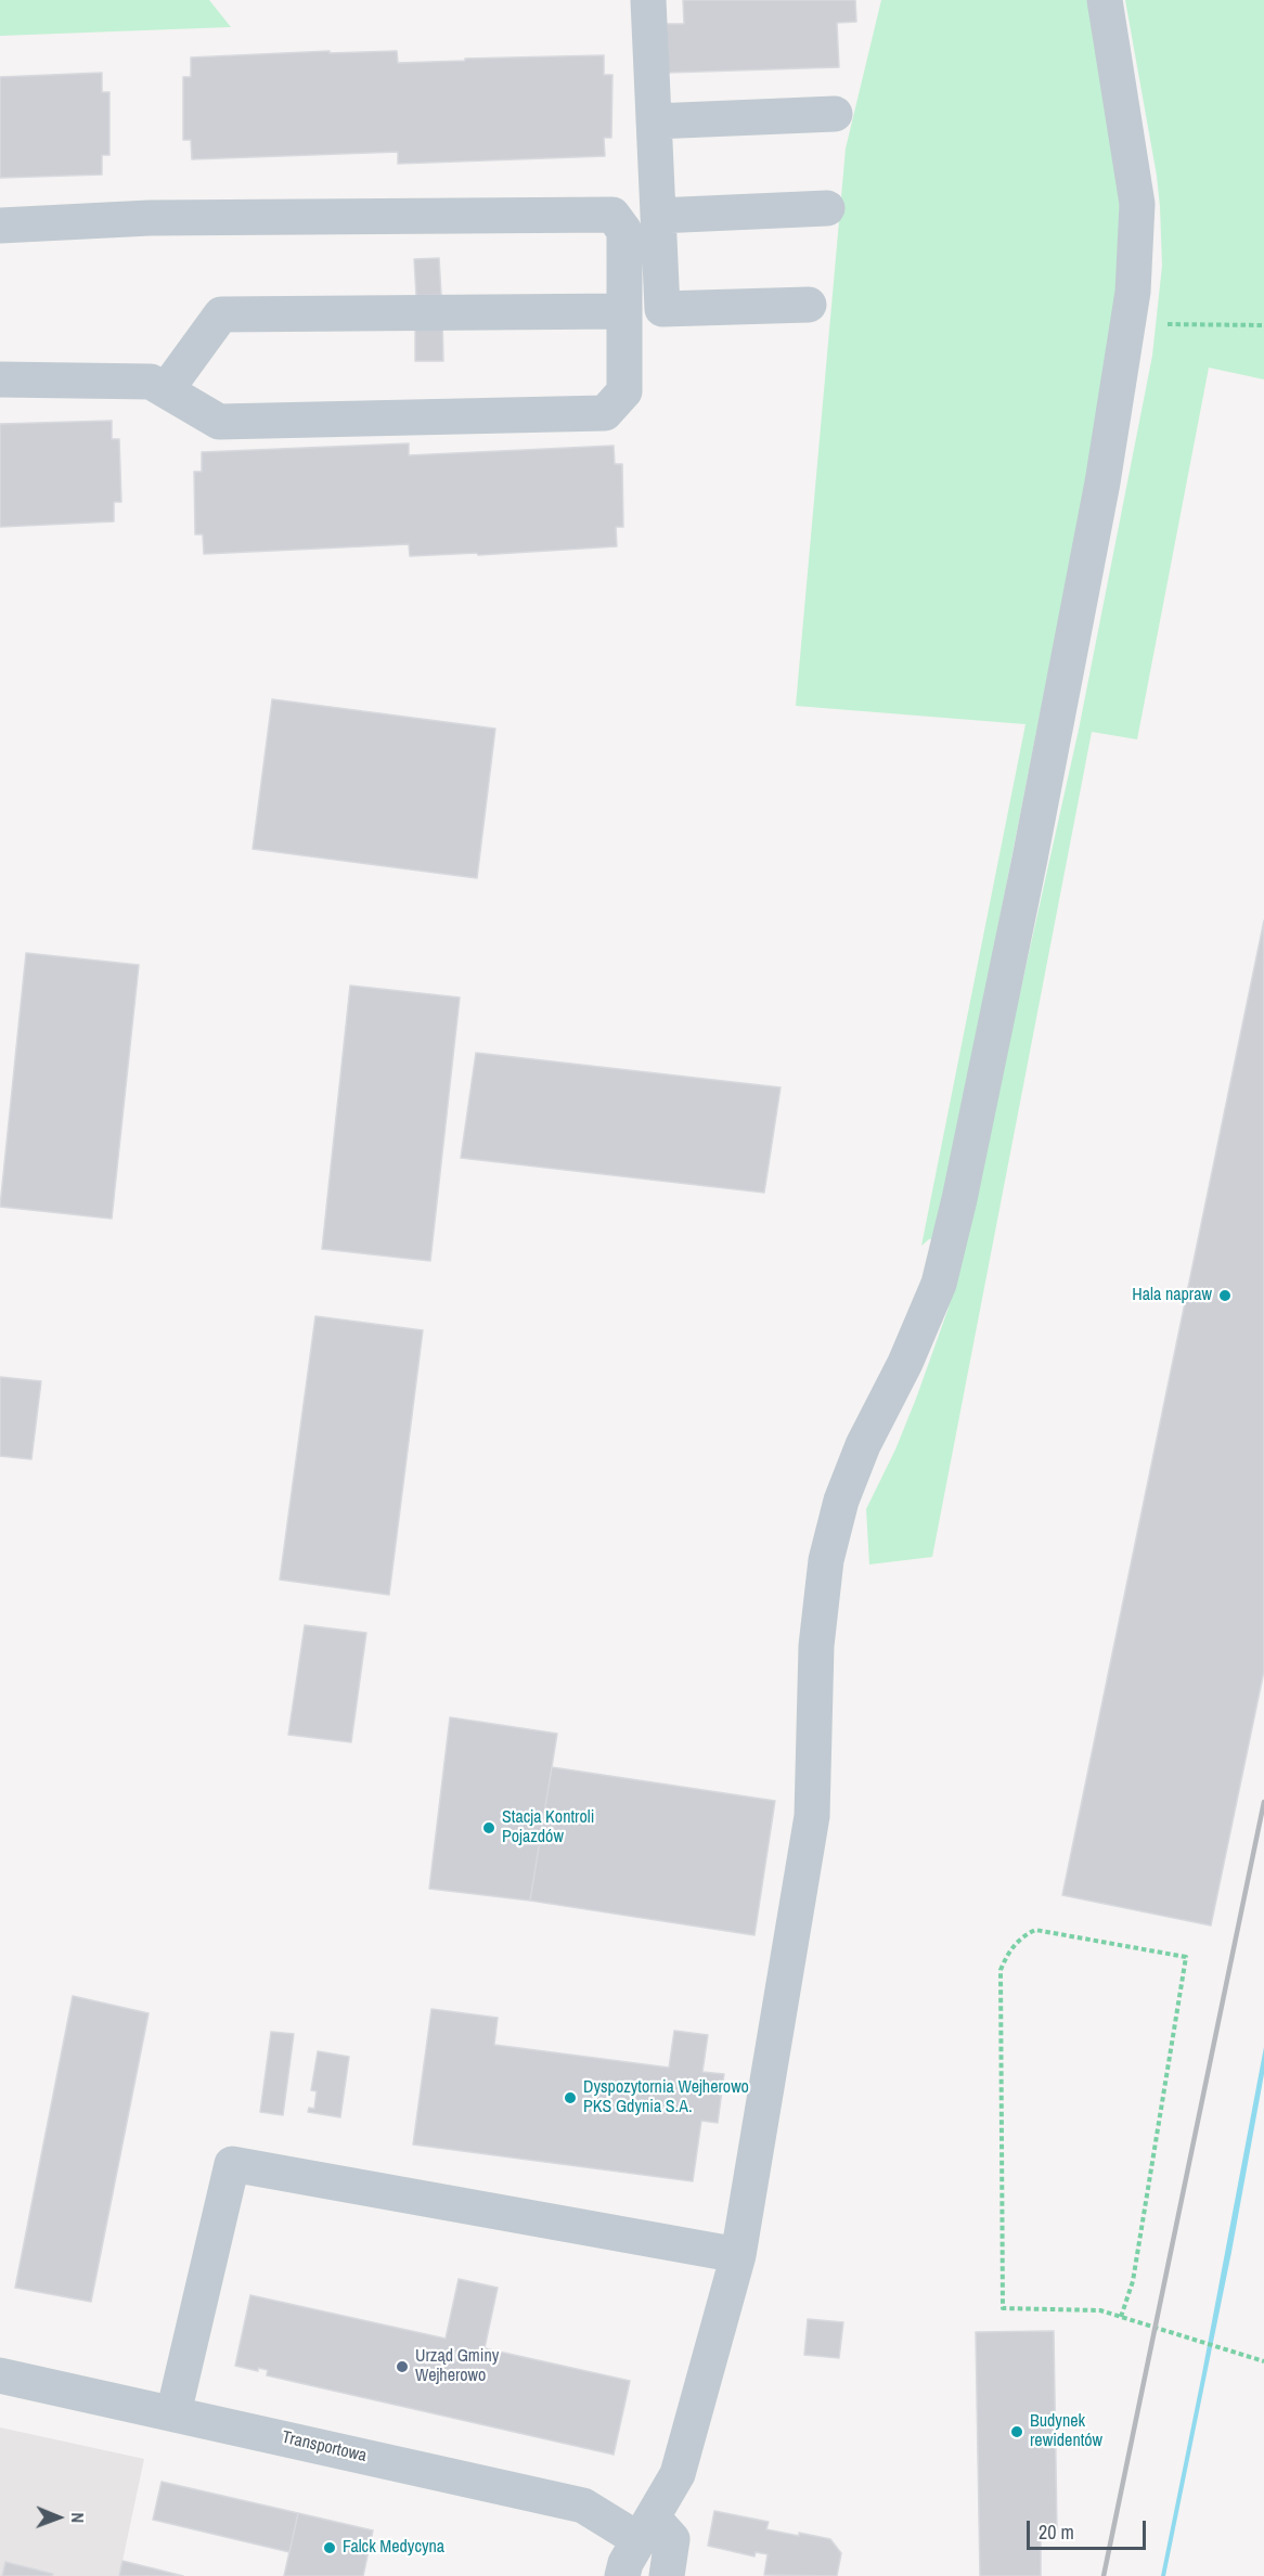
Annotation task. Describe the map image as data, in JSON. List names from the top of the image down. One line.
{"streets":{"street":["Transportowa"]},"places":["Hala napraw","Stacja Kontroli Pojazdów","Dyspozytornia Wejherowo PKS Gdynia S.A.","Urząd Gminy Wejherowo","Budynek rewidentów","Falck Medycyna"],"scale_bar":"20 m","north":"right"}
